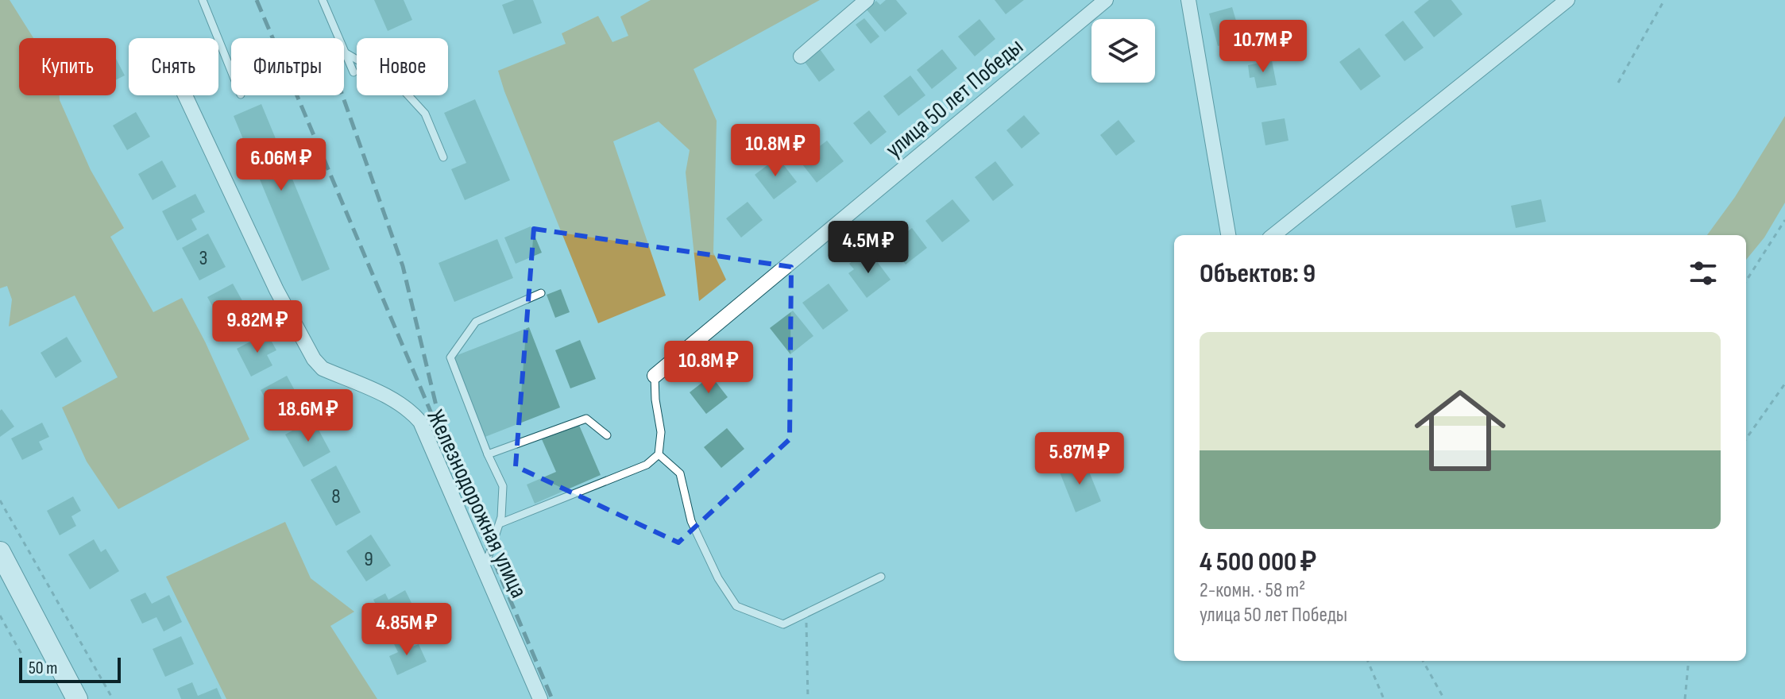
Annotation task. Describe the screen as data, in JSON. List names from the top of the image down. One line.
{"streets":{"street":["улица 50 лет Победы","Железнодорожная улица"]},"house_numbers":["3","8","9"],"scale_bar":"50 m","page":{"price":["10.7M ₽","10.8M ₽","6.06M ₽","4.5M ₽","9.82M ₽","10.8M ₽","18.6M ₽","5.87M ₽","4.85M ₽"],"chip":["Купить","Снять","Фильтры","Новое"],"heading":"Объектов: 9","list":[{"name":"4 500 000 ₽","note":"2-комн. · 58 m² · улица 50 лет Победы"}],"scale":"50 m"}}
